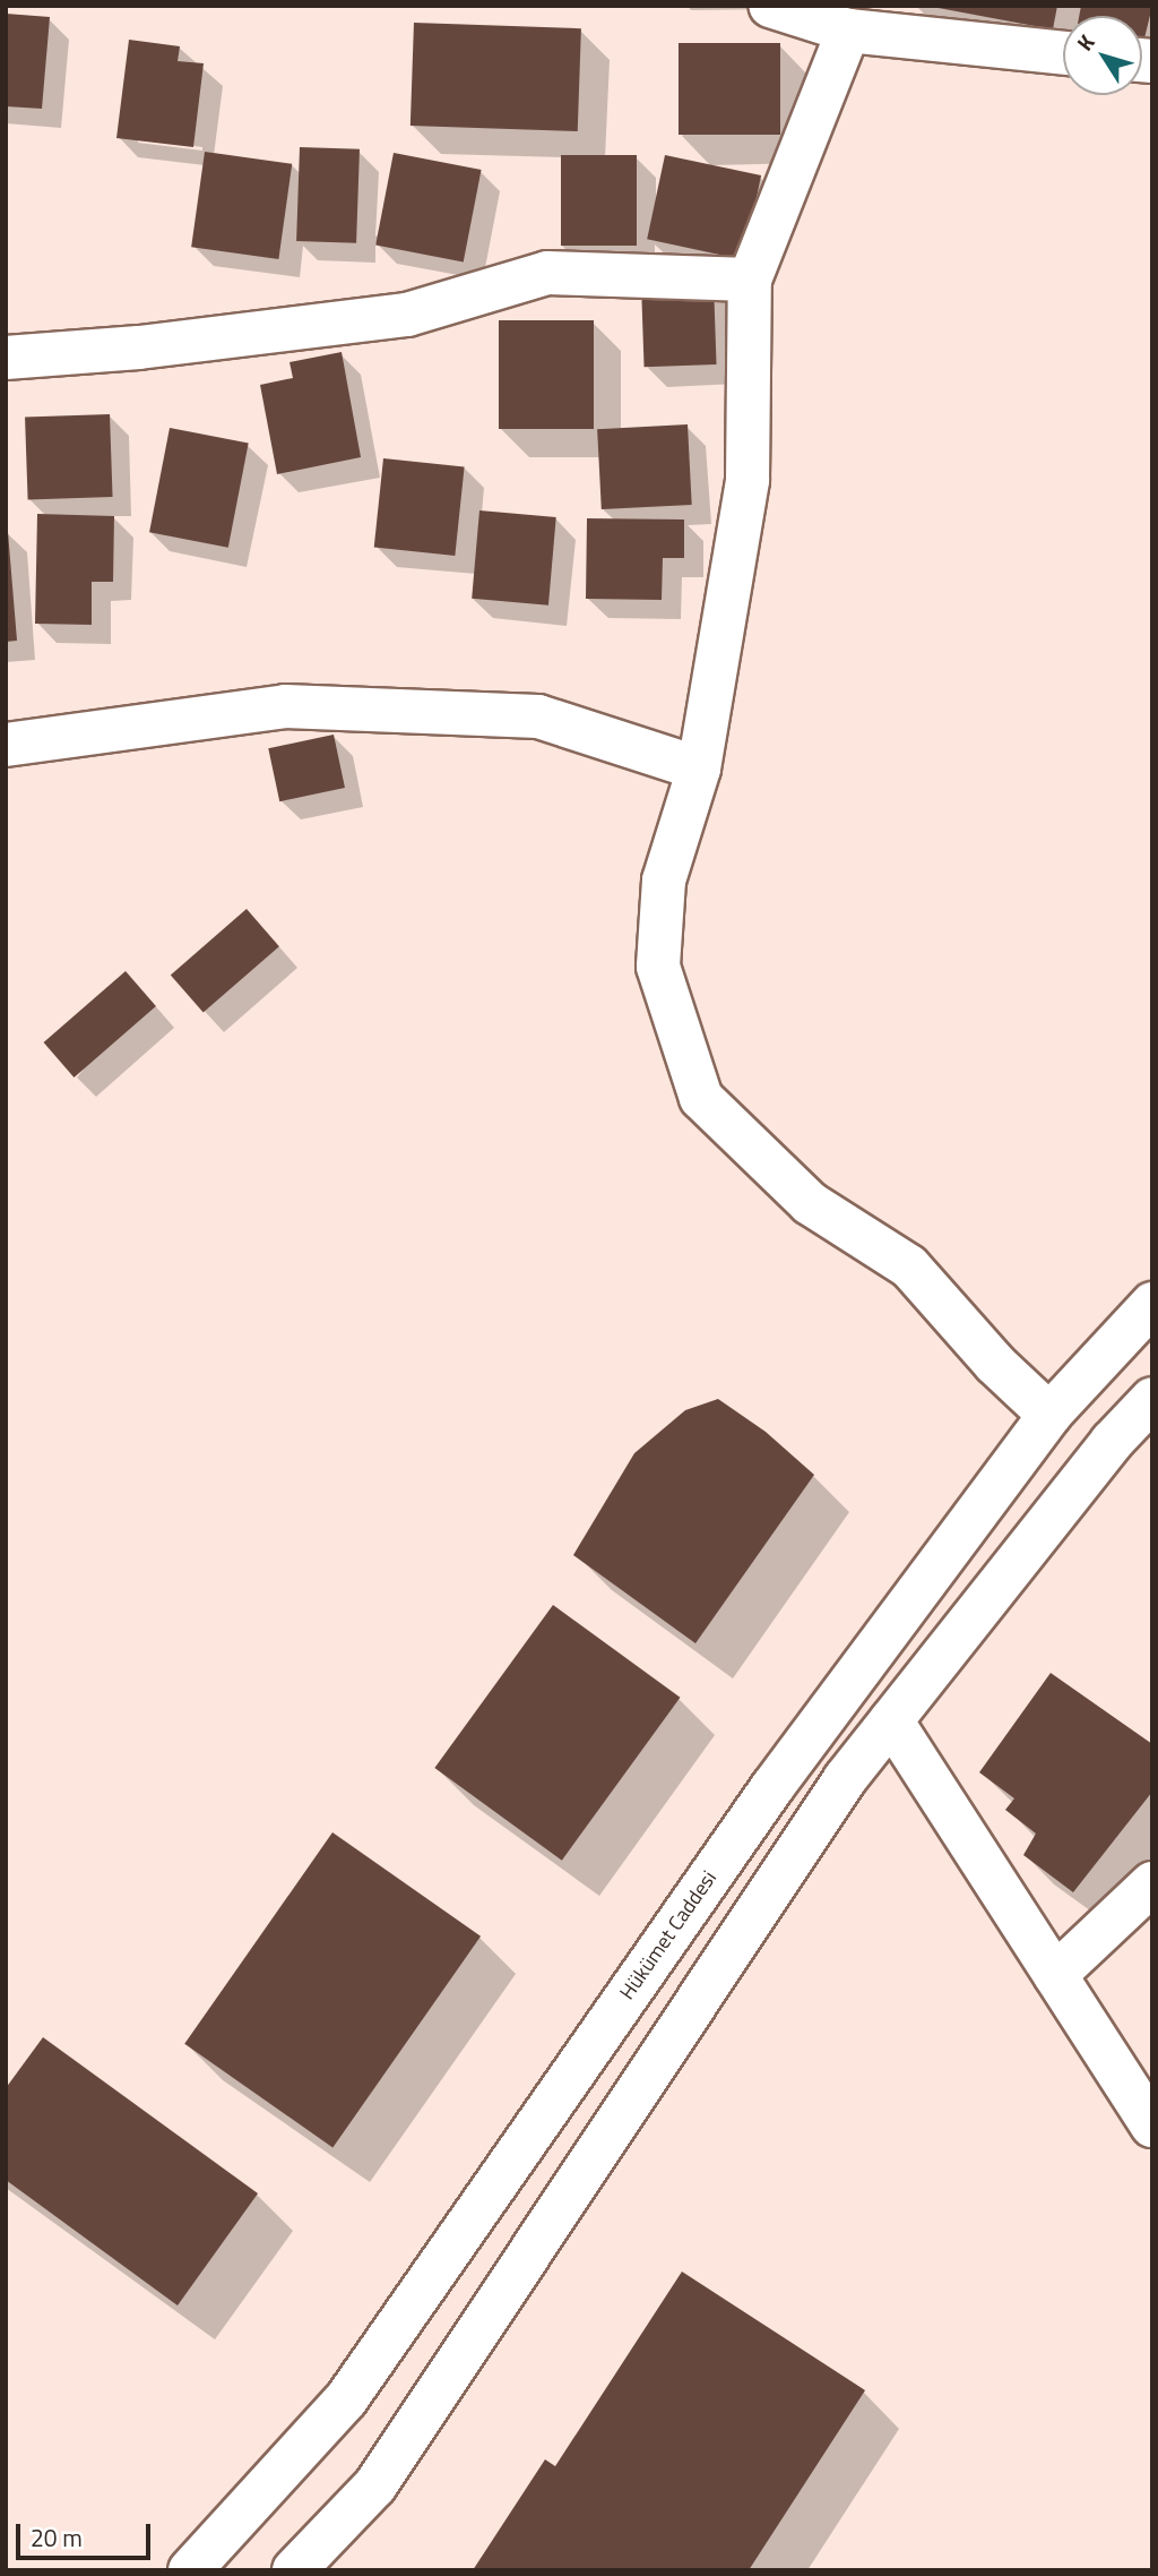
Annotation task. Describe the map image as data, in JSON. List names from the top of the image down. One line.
{"streets":{"street":["Hükümet Caddesi"]},"scale_bar":"20 m","north":"top left"}
